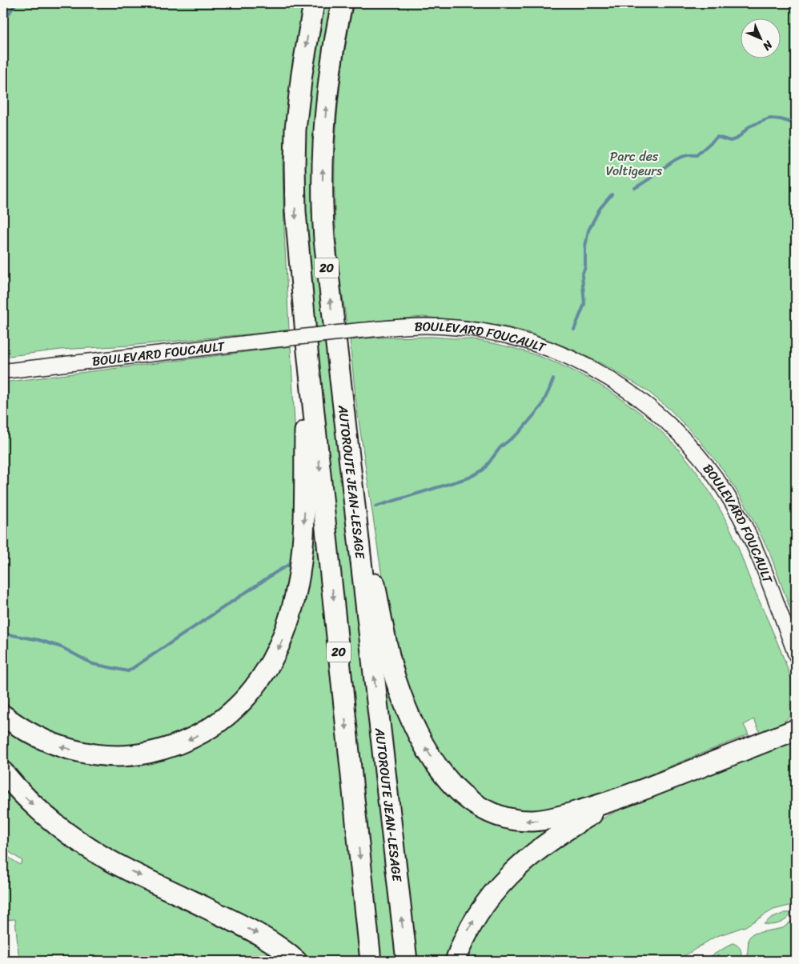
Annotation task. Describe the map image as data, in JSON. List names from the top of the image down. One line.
{"streets":{"highway":["20","AUTOROUTE JEAN-LESAGE"],"street":["BOULEVARD FOUCAULT"]},"parks":["Parc des Voltigeurs"],"north":"bottom right"}
